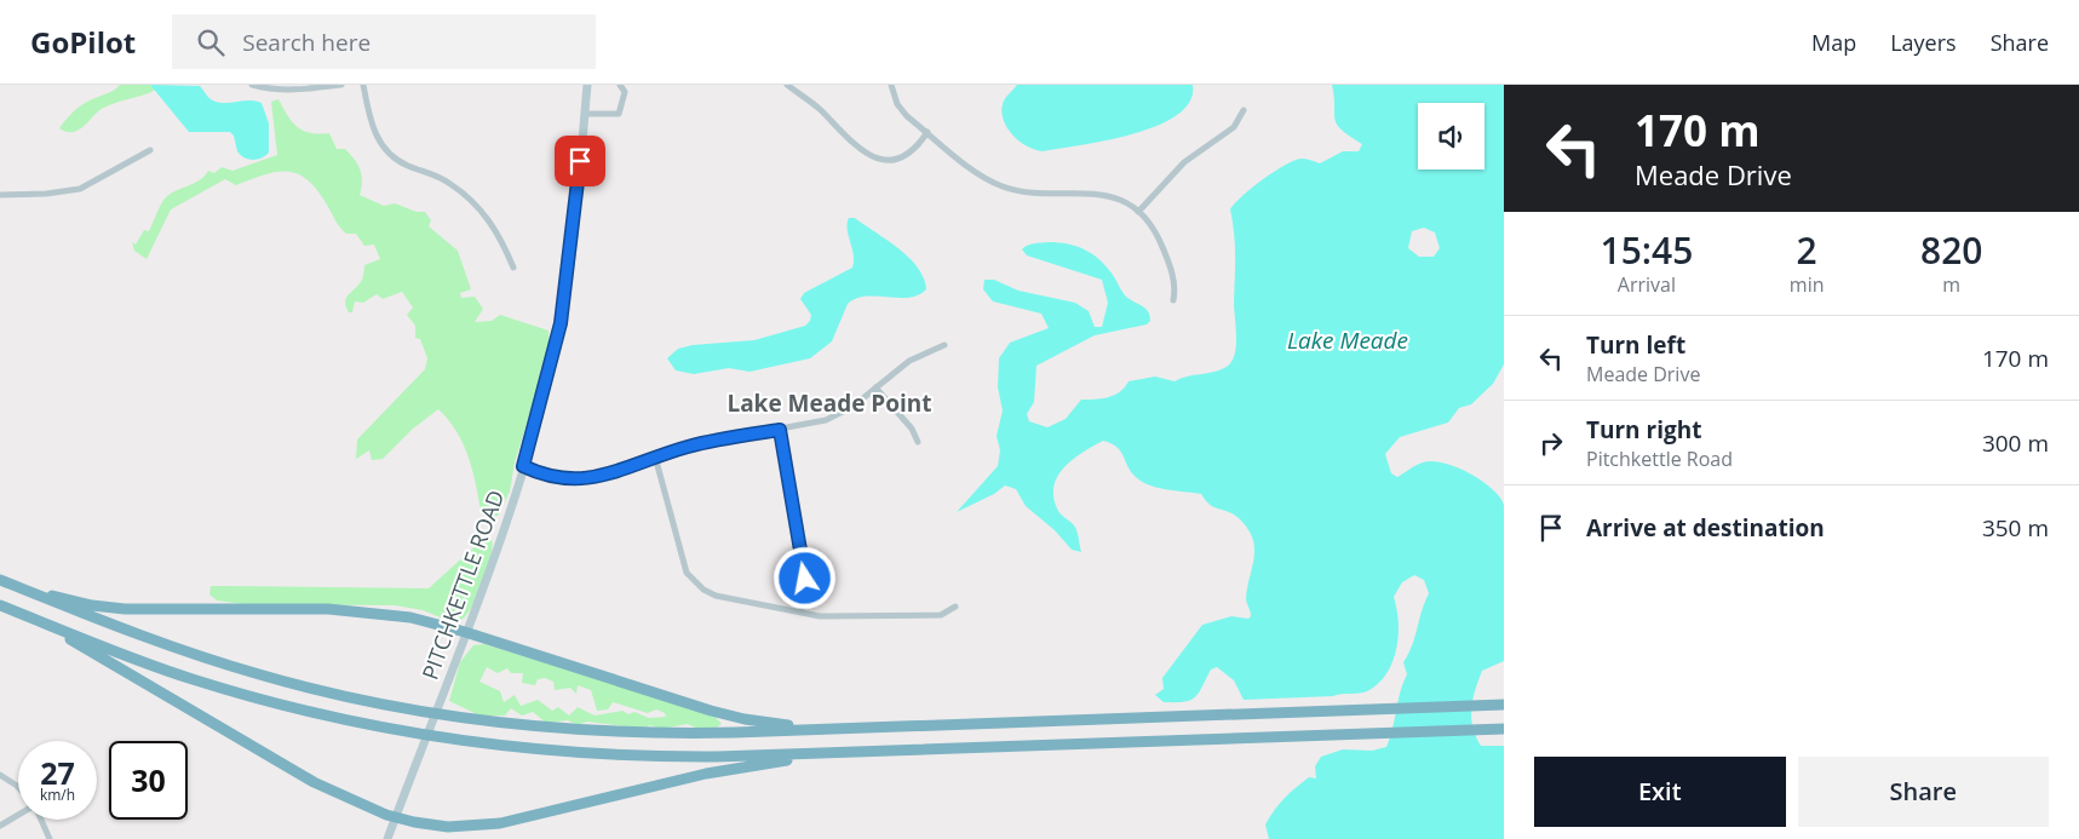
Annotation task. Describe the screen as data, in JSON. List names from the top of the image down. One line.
{"streets":{"main road":["PITCHKETTLE ROAD"]},"districts":["Lake Meade Point"],"water":["Lake Meade"],"page":{"header":"GoPilot","search":"Search here","nav":["Map","Layers","Share"],"turn":["170 m","Meade Drive"],"eta":["15:45","Arrival","2","min","820","m"],"list":[{"name":"Turn left","note":"Meade Drive","value":"170 m"},{"name":"Turn right","note":"Pitchkettle Road","value":"300 m"},{"name":"Arrive at destination","value":"350 m"}],"speed":"27 km/h","limit":"30","buttons":["Exit","Share"]}}
